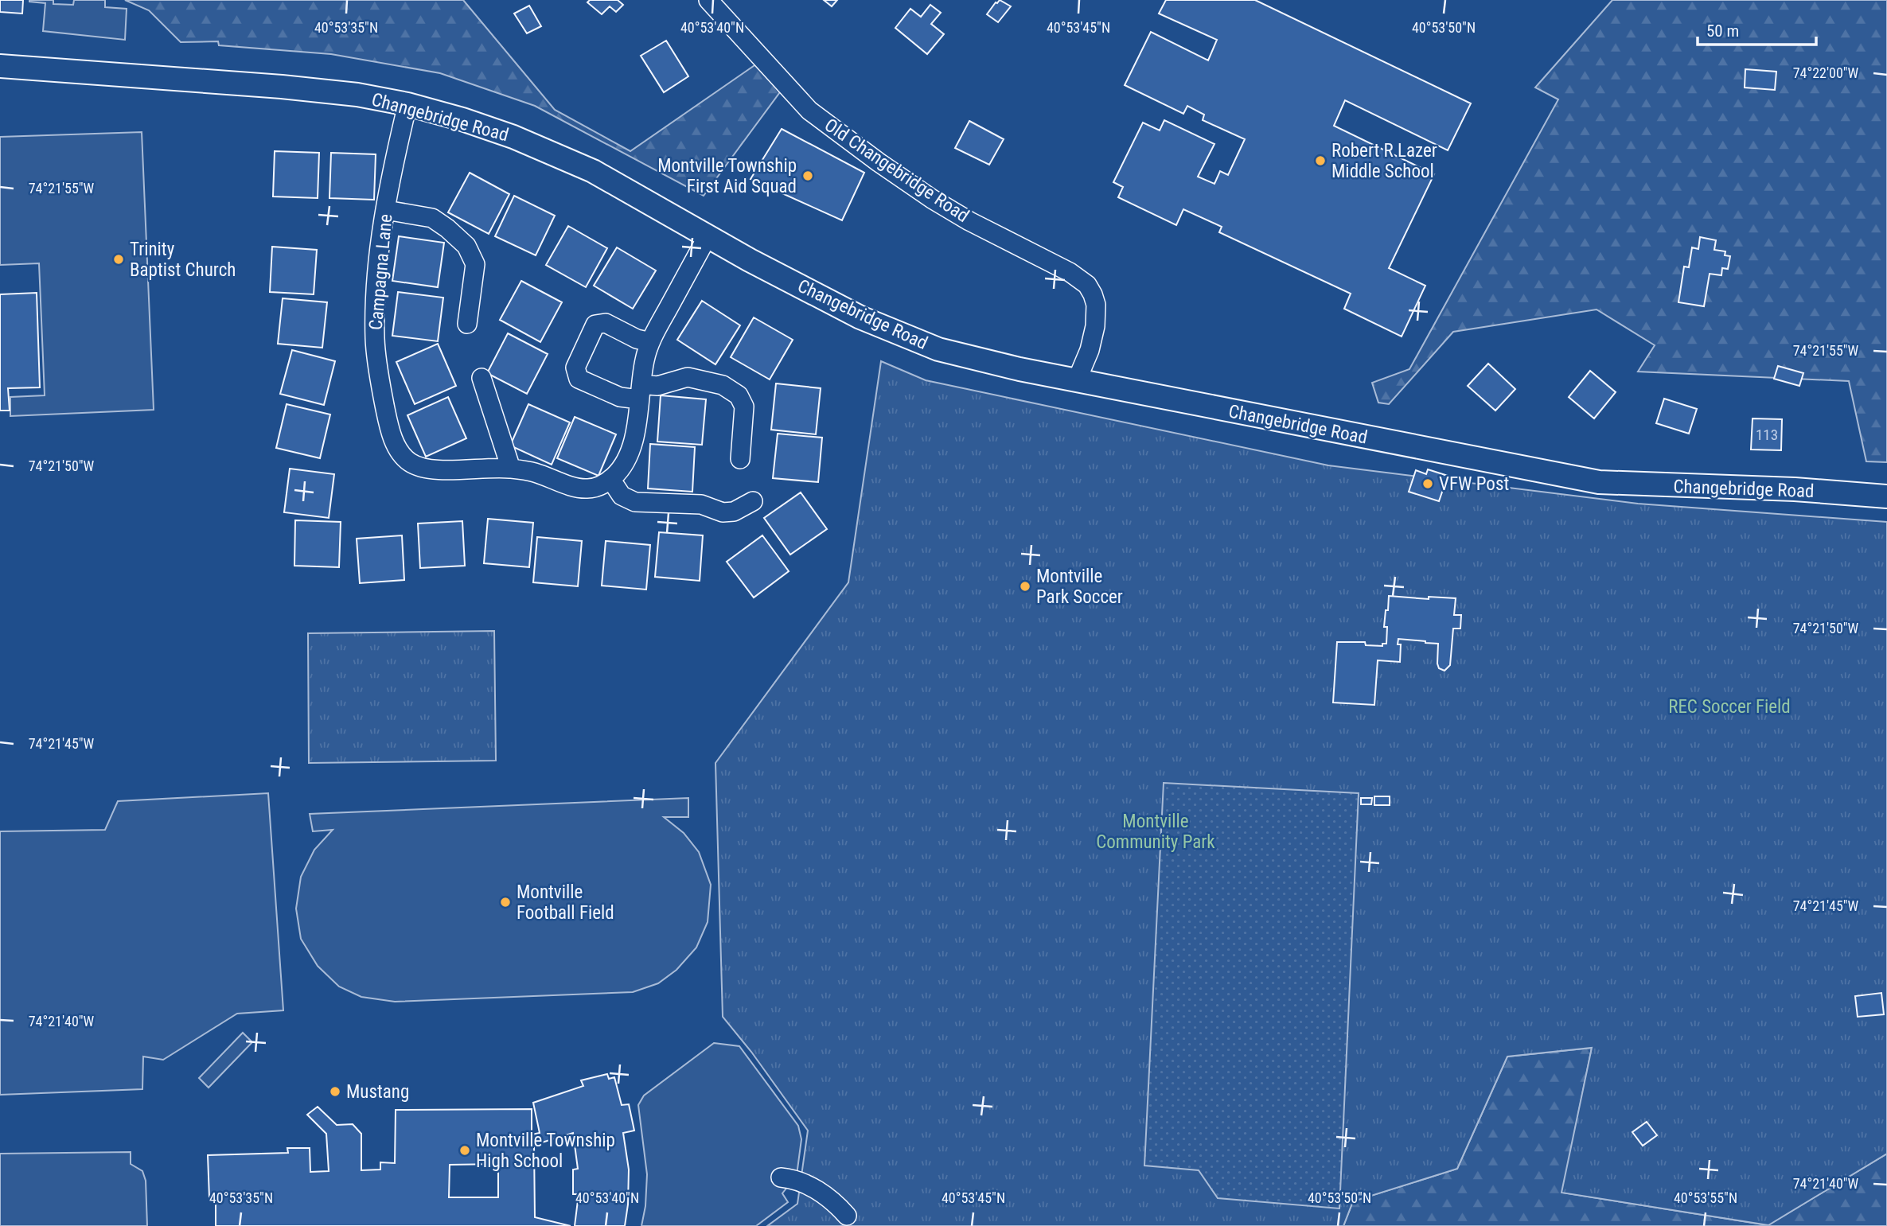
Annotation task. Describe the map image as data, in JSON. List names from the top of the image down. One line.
{"streets":{"main road":["Changebridge Road"],"street":["Old Changebridge Road","Campagna Lane"]},"crossings":[["Changebridge Road","Old Changebridge Road"],["Changebridge Road","Campagna Lane"]],"parks":["REC Soccer Field","Montville Community Park"],"places":["Robert R Lazer Middle School","Montville Township First Aid Squad","Trinity Baptist Church","VFW Post","Montville Park Soccer","Montville Football Field","Mustang","Montville Township High School"],"house_numbers":["113"],"scale_bar":"50 m","coordinates":["40°53'35\"N","40°53'40\"N","40°53'45\"N","40°53'50\"N","74°22'00\"W","74°21'55\"W","74°21'50\"W","74°21'45\"W","74°21'40\"W","40°53'55\"N"]}
